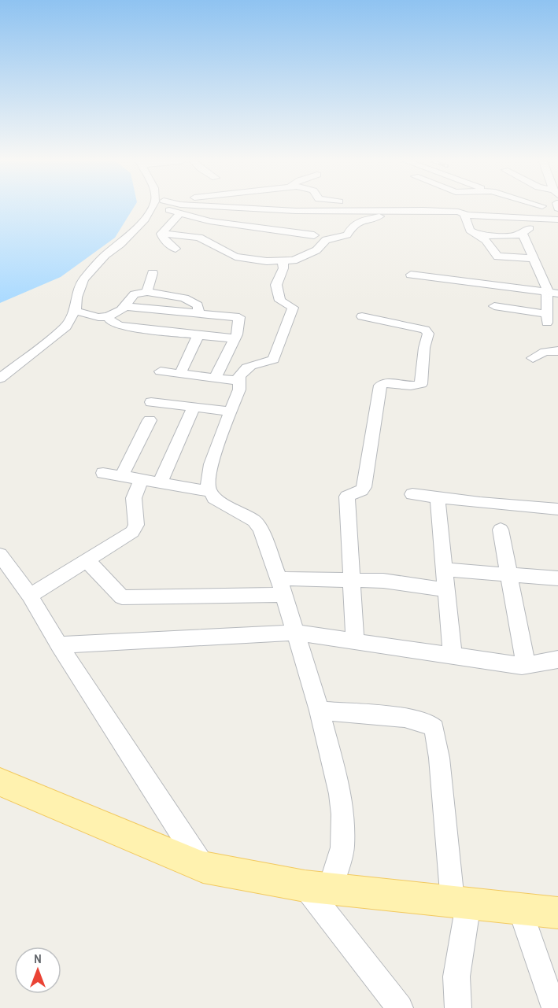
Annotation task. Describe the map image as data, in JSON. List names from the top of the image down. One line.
{"north":"top"}
